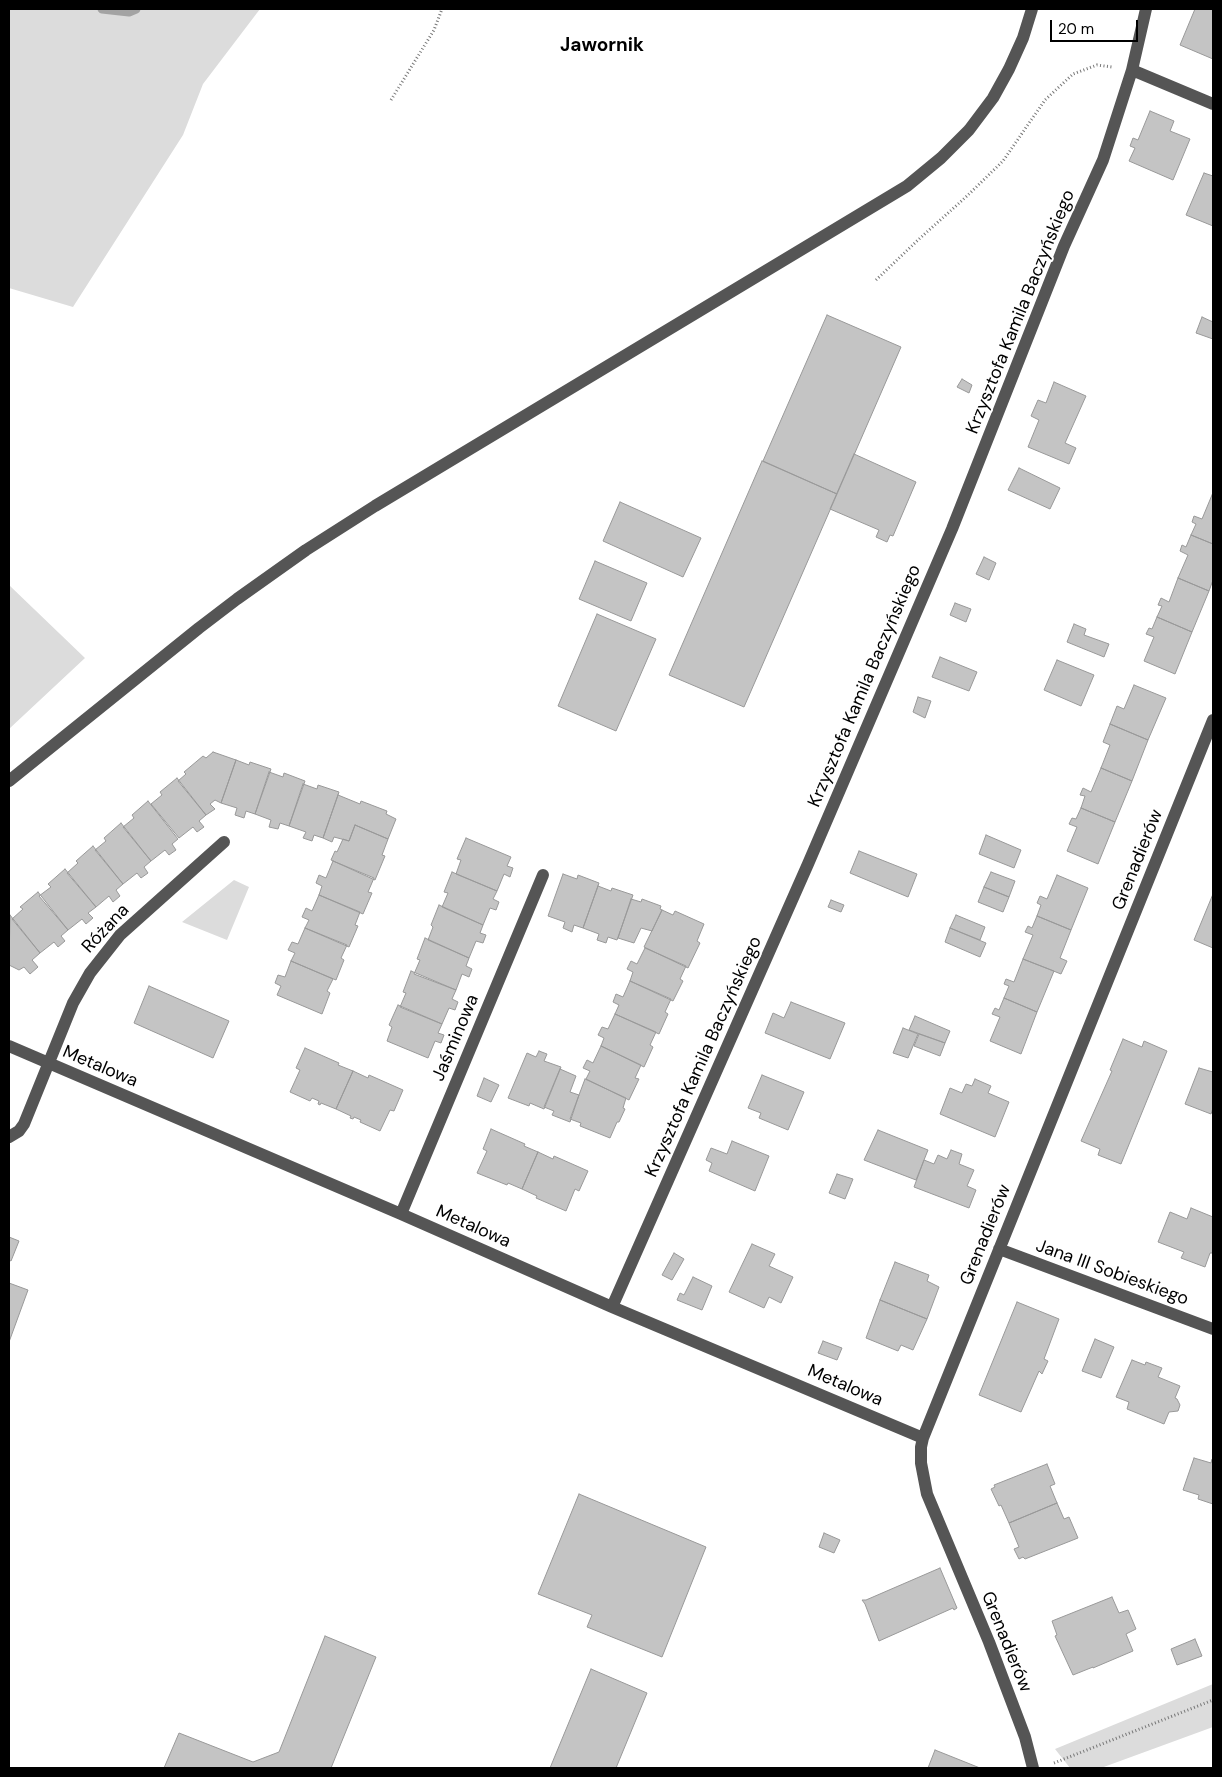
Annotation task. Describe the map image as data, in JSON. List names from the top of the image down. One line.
{"streets":{"street":["Krzysztofa Kamila Baczyńskiego","Grenadierów","Różana","Jaśminowa","Metalowa","Jana III Sobieskiego"]},"crossings":[["Krzysztofa Kamila Baczyńskiego","Metalowa"],["Grenadierów","Metalowa"],["Grenadierów","Jana III Sobieskiego"],["Różana","Metalowa"],["Jaśminowa","Metalowa"]],"districts":["Jawornik"],"scale_bar":"20 m"}
